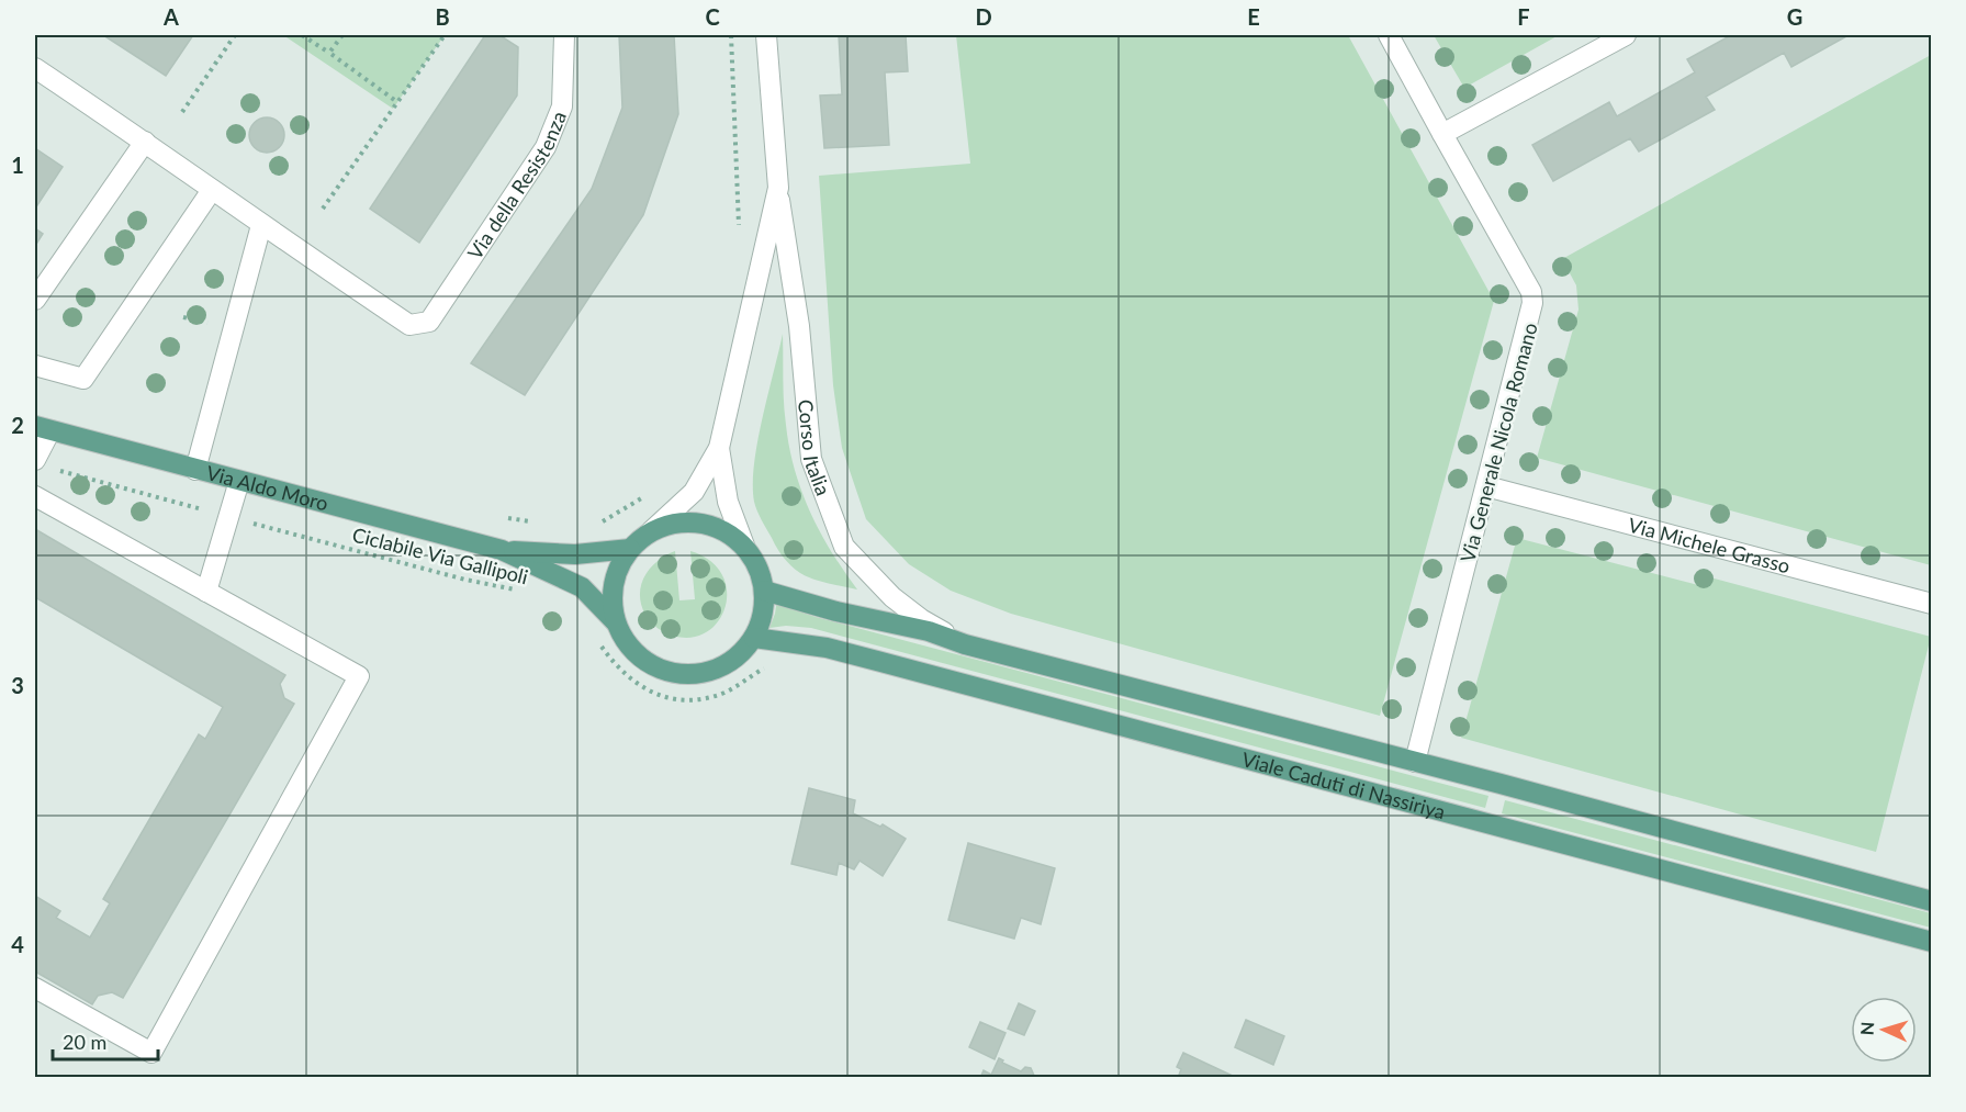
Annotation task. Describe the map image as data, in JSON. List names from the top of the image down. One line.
{"streets":{"main road":["Via Aldo Moro","Viale Caduti di Nassiriya"],"street":["Via della Resistenza","Via Generale Nicola Romano","Corso Italia","Via Michele Grasso"],"path":["Ciclabile Via Gallipoli"]},"crossings":[["Via Generale Nicola Romano","Via Michele Grasso"],["Via Generale Nicola Romano","Viale Caduti di Nassiriya"],["Corso Italia","Via Aldo Moro"],["Corso Italia","Viale Caduti di Nassiriya"],["Via Aldo Moro","Viale Caduti di Nassiriya"]],"scale_bar":"20 m","north":"left","grid":{"columns":["A","B","C","D","E","F","G"],"rows":["1","2","3","4"]}}
